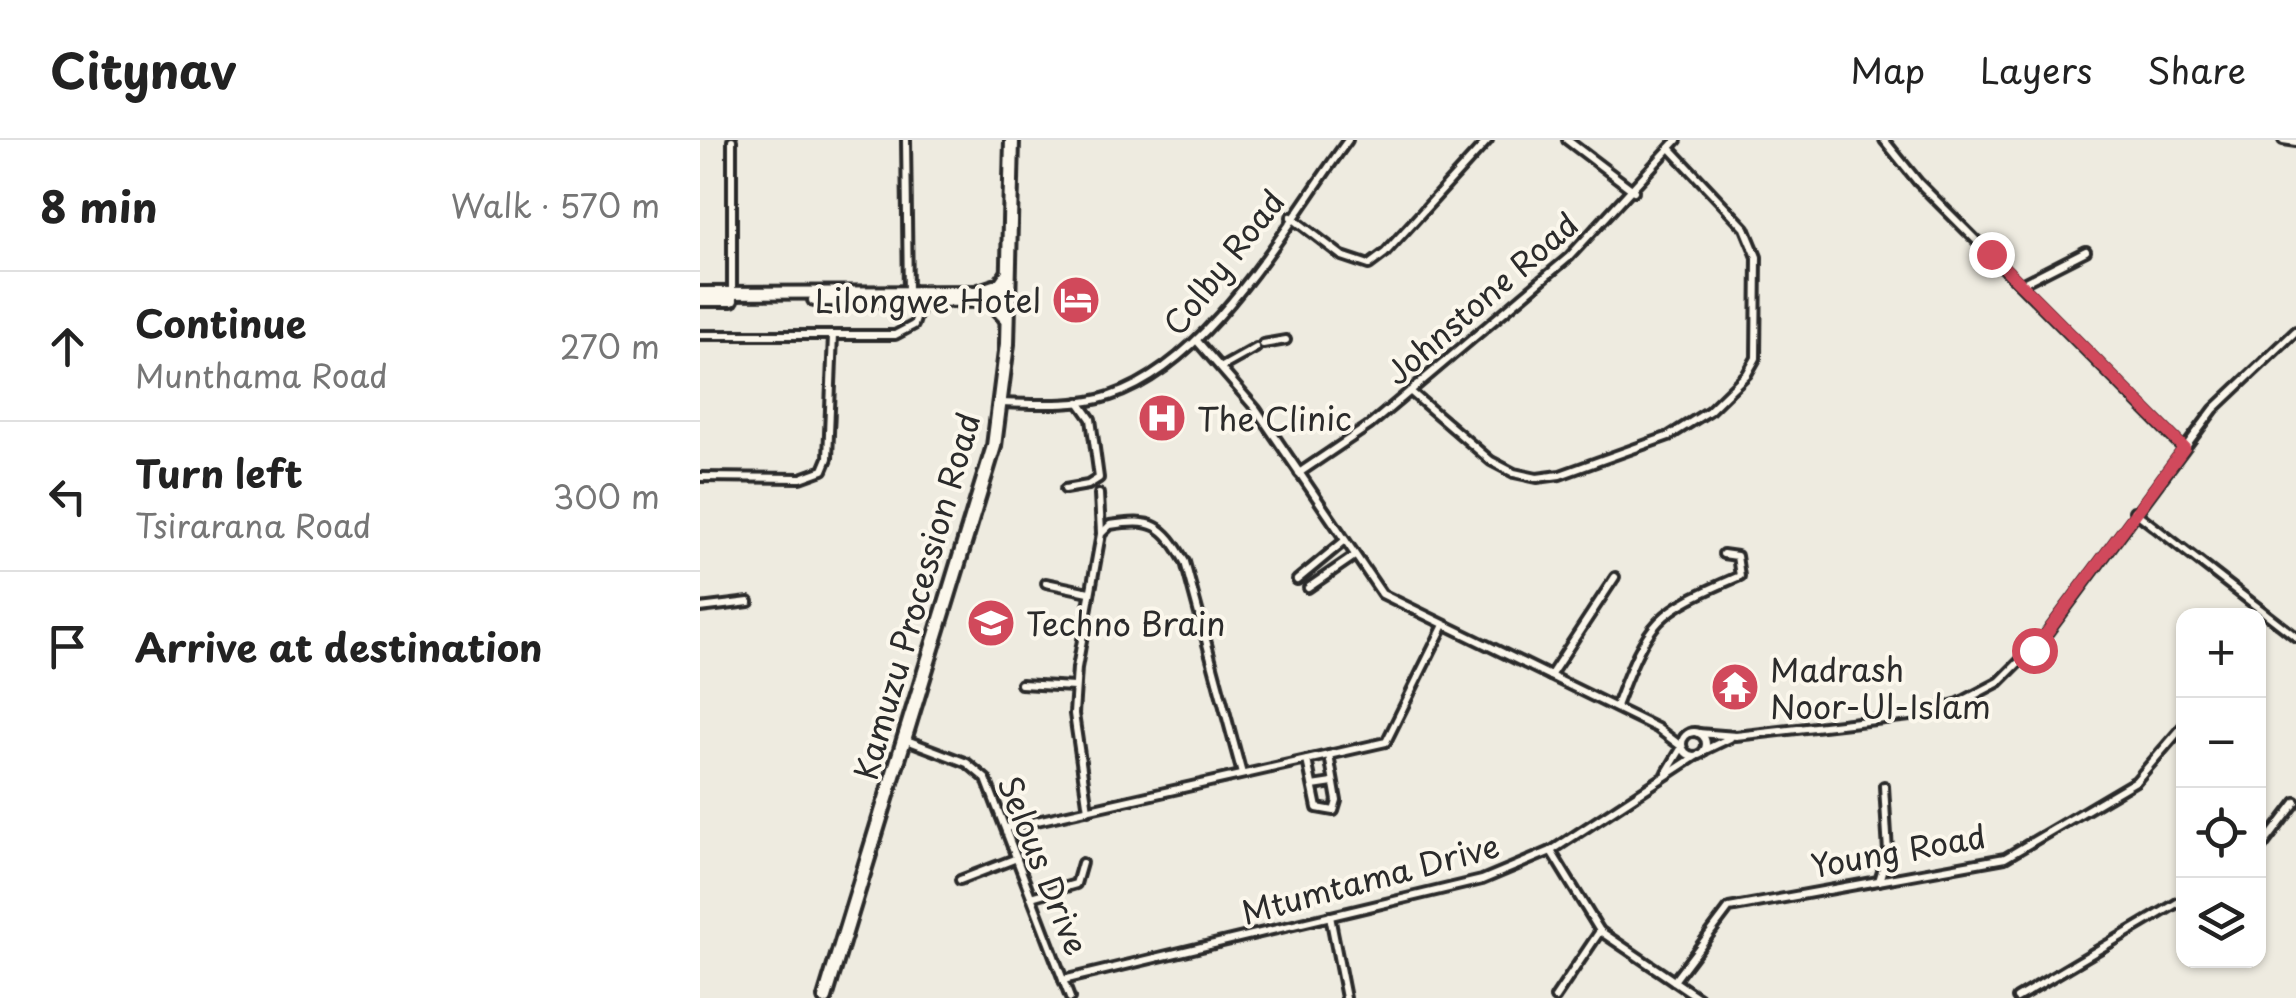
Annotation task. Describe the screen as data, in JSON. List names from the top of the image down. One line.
{"streets":{"highway":["Kamuzu Procession Road"],"street":["Colby Road","Johnstone Road","Young Road","Selous Drive","Mtumtama Drive"]},"crossings":[["Colby Road","Kamuzu Procession Road"],["Kamuzu Procession Road","Selous Drive"],["Selous Drive","Mtumtama Drive"]],"places":{"hotel":["Lilongwe Hotel"],"hospital":["The Clinic"],"school or university":["Techno Brain"],"temple":["Madrash Noor-Ul-Islam"]},"page":{"header":"Citynav","nav":["Map","Layers","Share"],"heading":["8 min","Walk · 570 m"],"list":[["Continue","Munthama Road","270 m"],["Turn left","Tsirarana Road","300 m"],"Arrive at destination"],"map_buttons":["+","−"]}}
